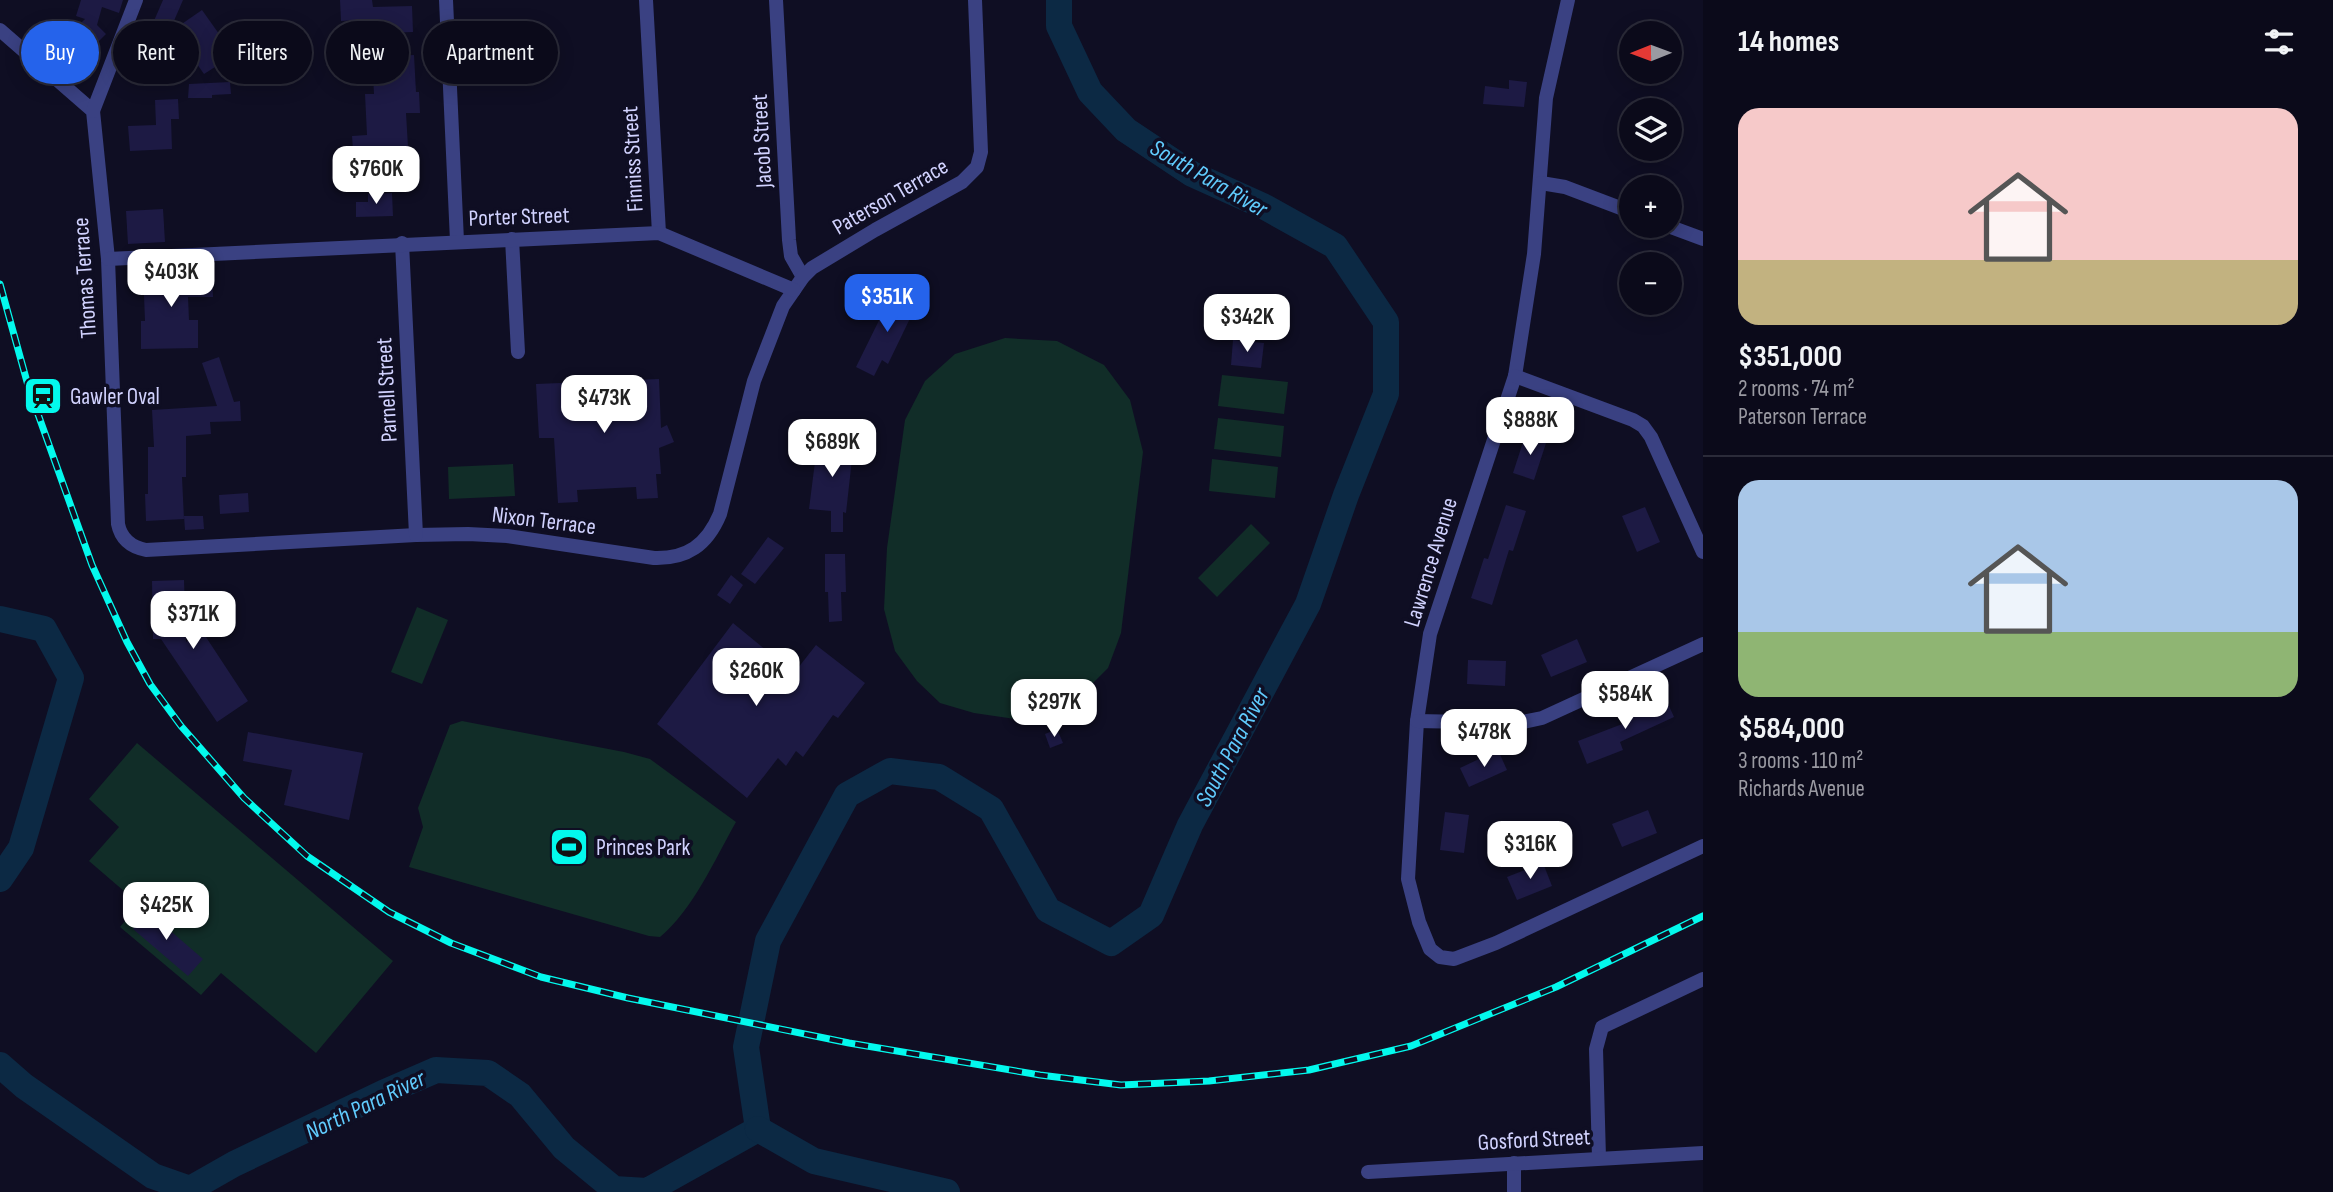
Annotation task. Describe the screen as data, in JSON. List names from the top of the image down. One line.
{"streets":{"street":["Jacob Street","Finniss Street","Paterson Terrace","Porter Street","Thomas Terrace","Parnell Street","Nixon Terrace","Lawrence Avenue","Gosford Street"]},"crossings":[["Jacob Street","Paterson Terrace"],["Finniss Street","Porter Street"],["Paterson Terrace","Porter Street"],["Paterson Terrace","Nixon Terrace"],["Porter Street","Thomas Terrace"],["Porter Street","Parnell Street"],["Porter Street","Nixon Terrace"],["Thomas Terrace","Nixon Terrace"],["Parnell Street","Nixon Terrace"]],"water":["South Para River","North Para River"],"places":{"station":["Gawler Oval"],"sports":["Princes Park"]},"north":"left","page":{"heading":"14 homes","map_buttons":["+","−"],"chip":["Buy","Rent","Filters","New","Apartment"],"list":[{"name":"$351,000","note":"2 rooms · 74 m² · Paterson Terrace"},{"name":"$584,000","note":"3 rooms · 110 m² · Richards Avenue"}],"price":["$760K","$403K","$351K","$342K","$473K","$888K","$689K","$371K","$260K","$584K","$297K","$478K","$316K","$425K"]}}
